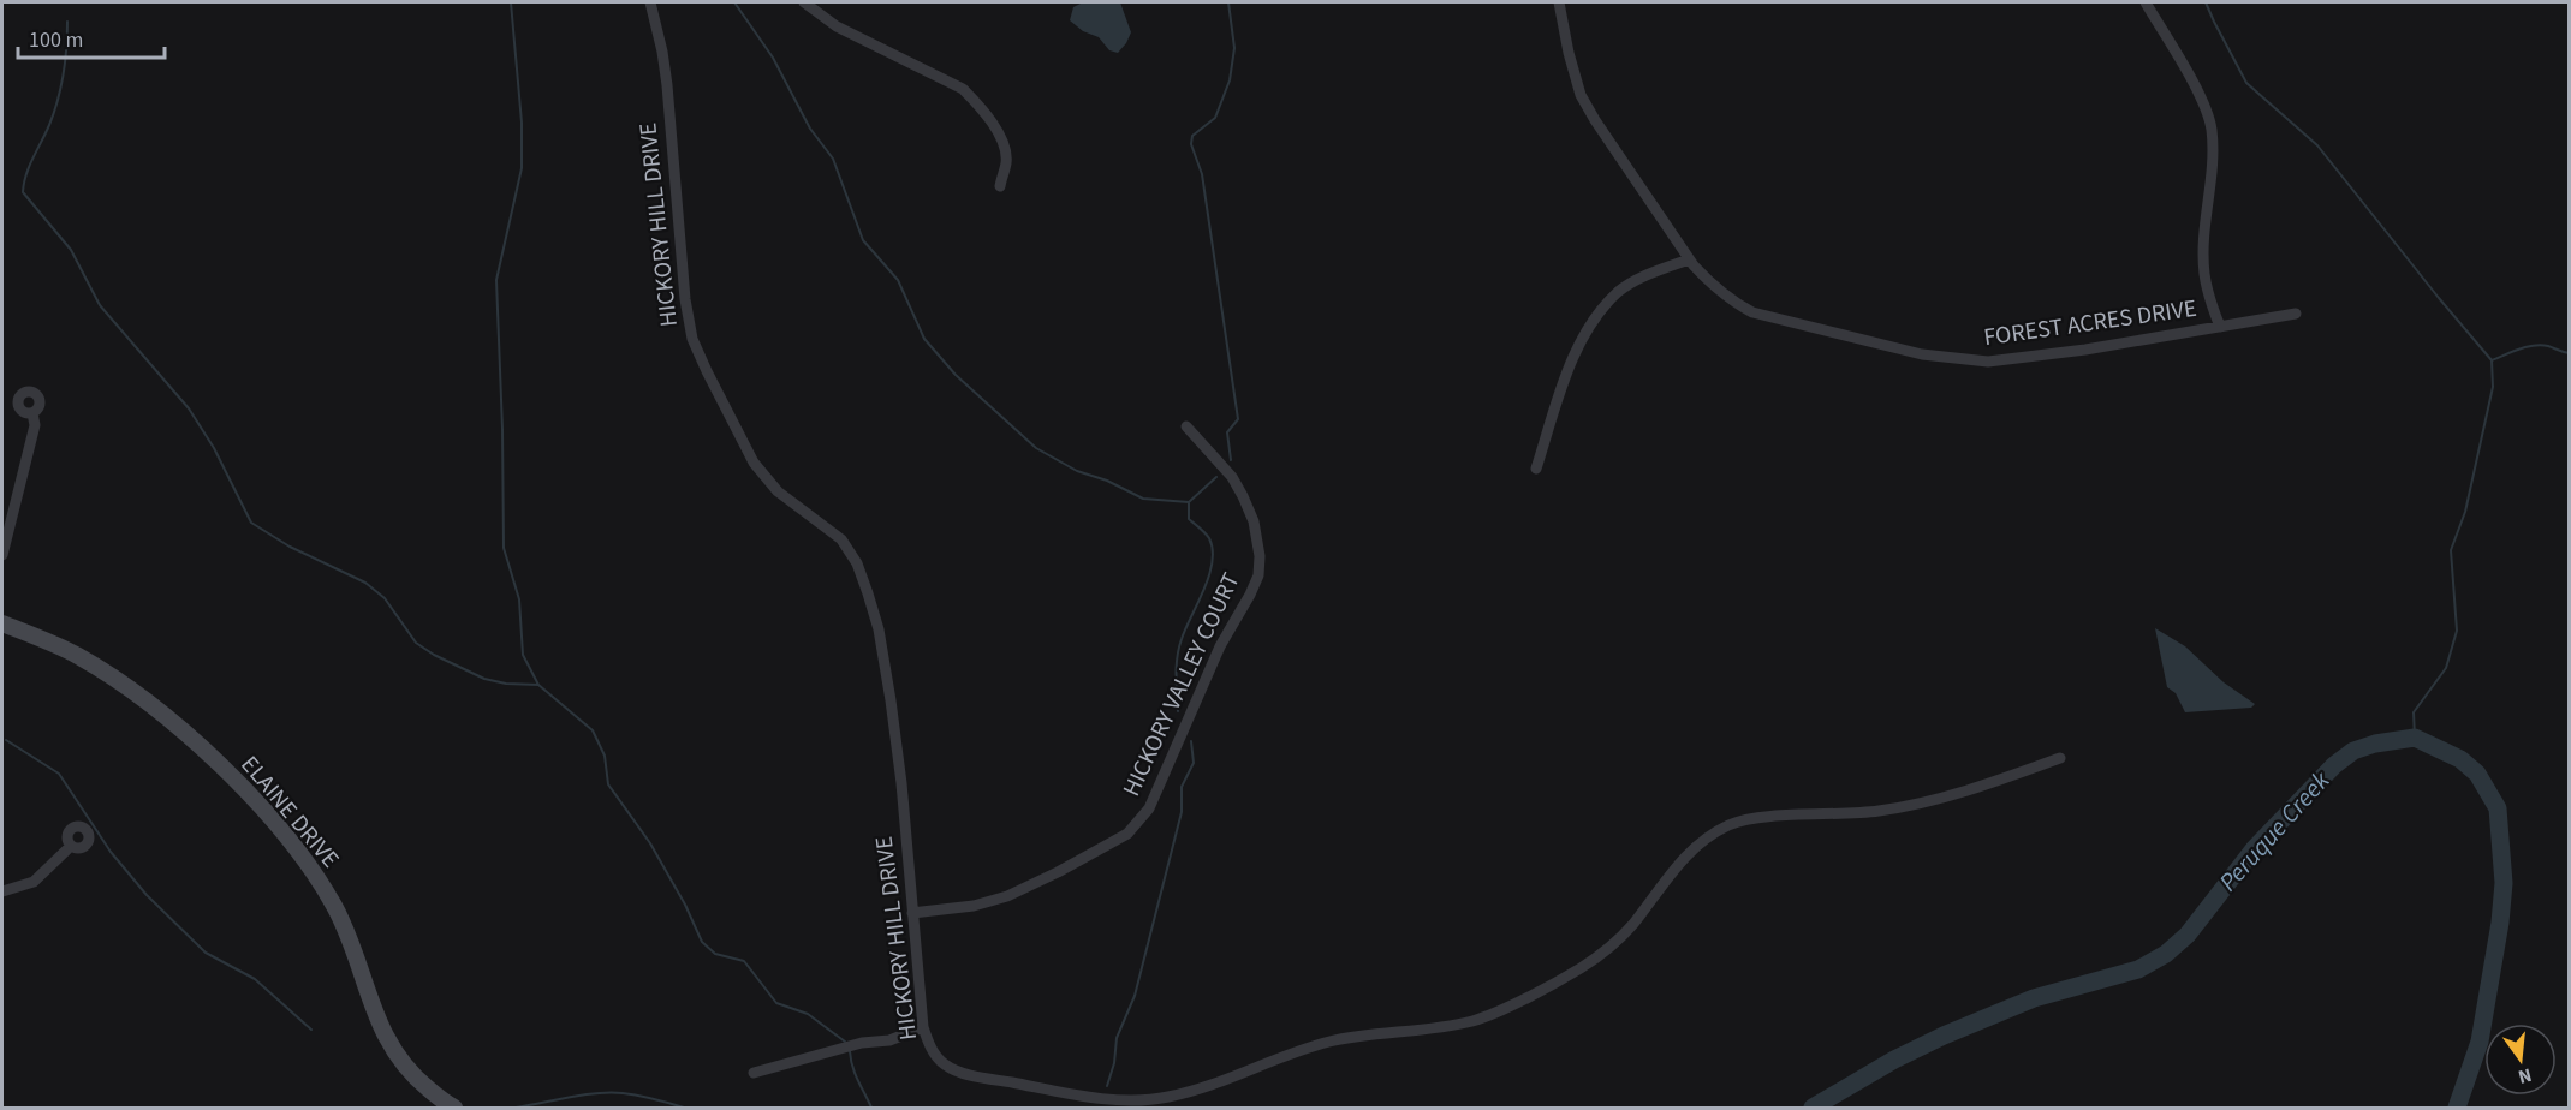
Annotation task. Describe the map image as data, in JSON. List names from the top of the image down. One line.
{"streets":{"street":["HICKORY HILL DRIVE","FOREST ACRES DRIVE","HICKORY VALLEY COURT","ELAINE DRIVE"]},"crossings":[["HICKORY HILL DRIVE","HICKORY VALLEY COURT"]],"water":["Peruque Creek"],"scale_bar":"100 m","north":"bottom"}
